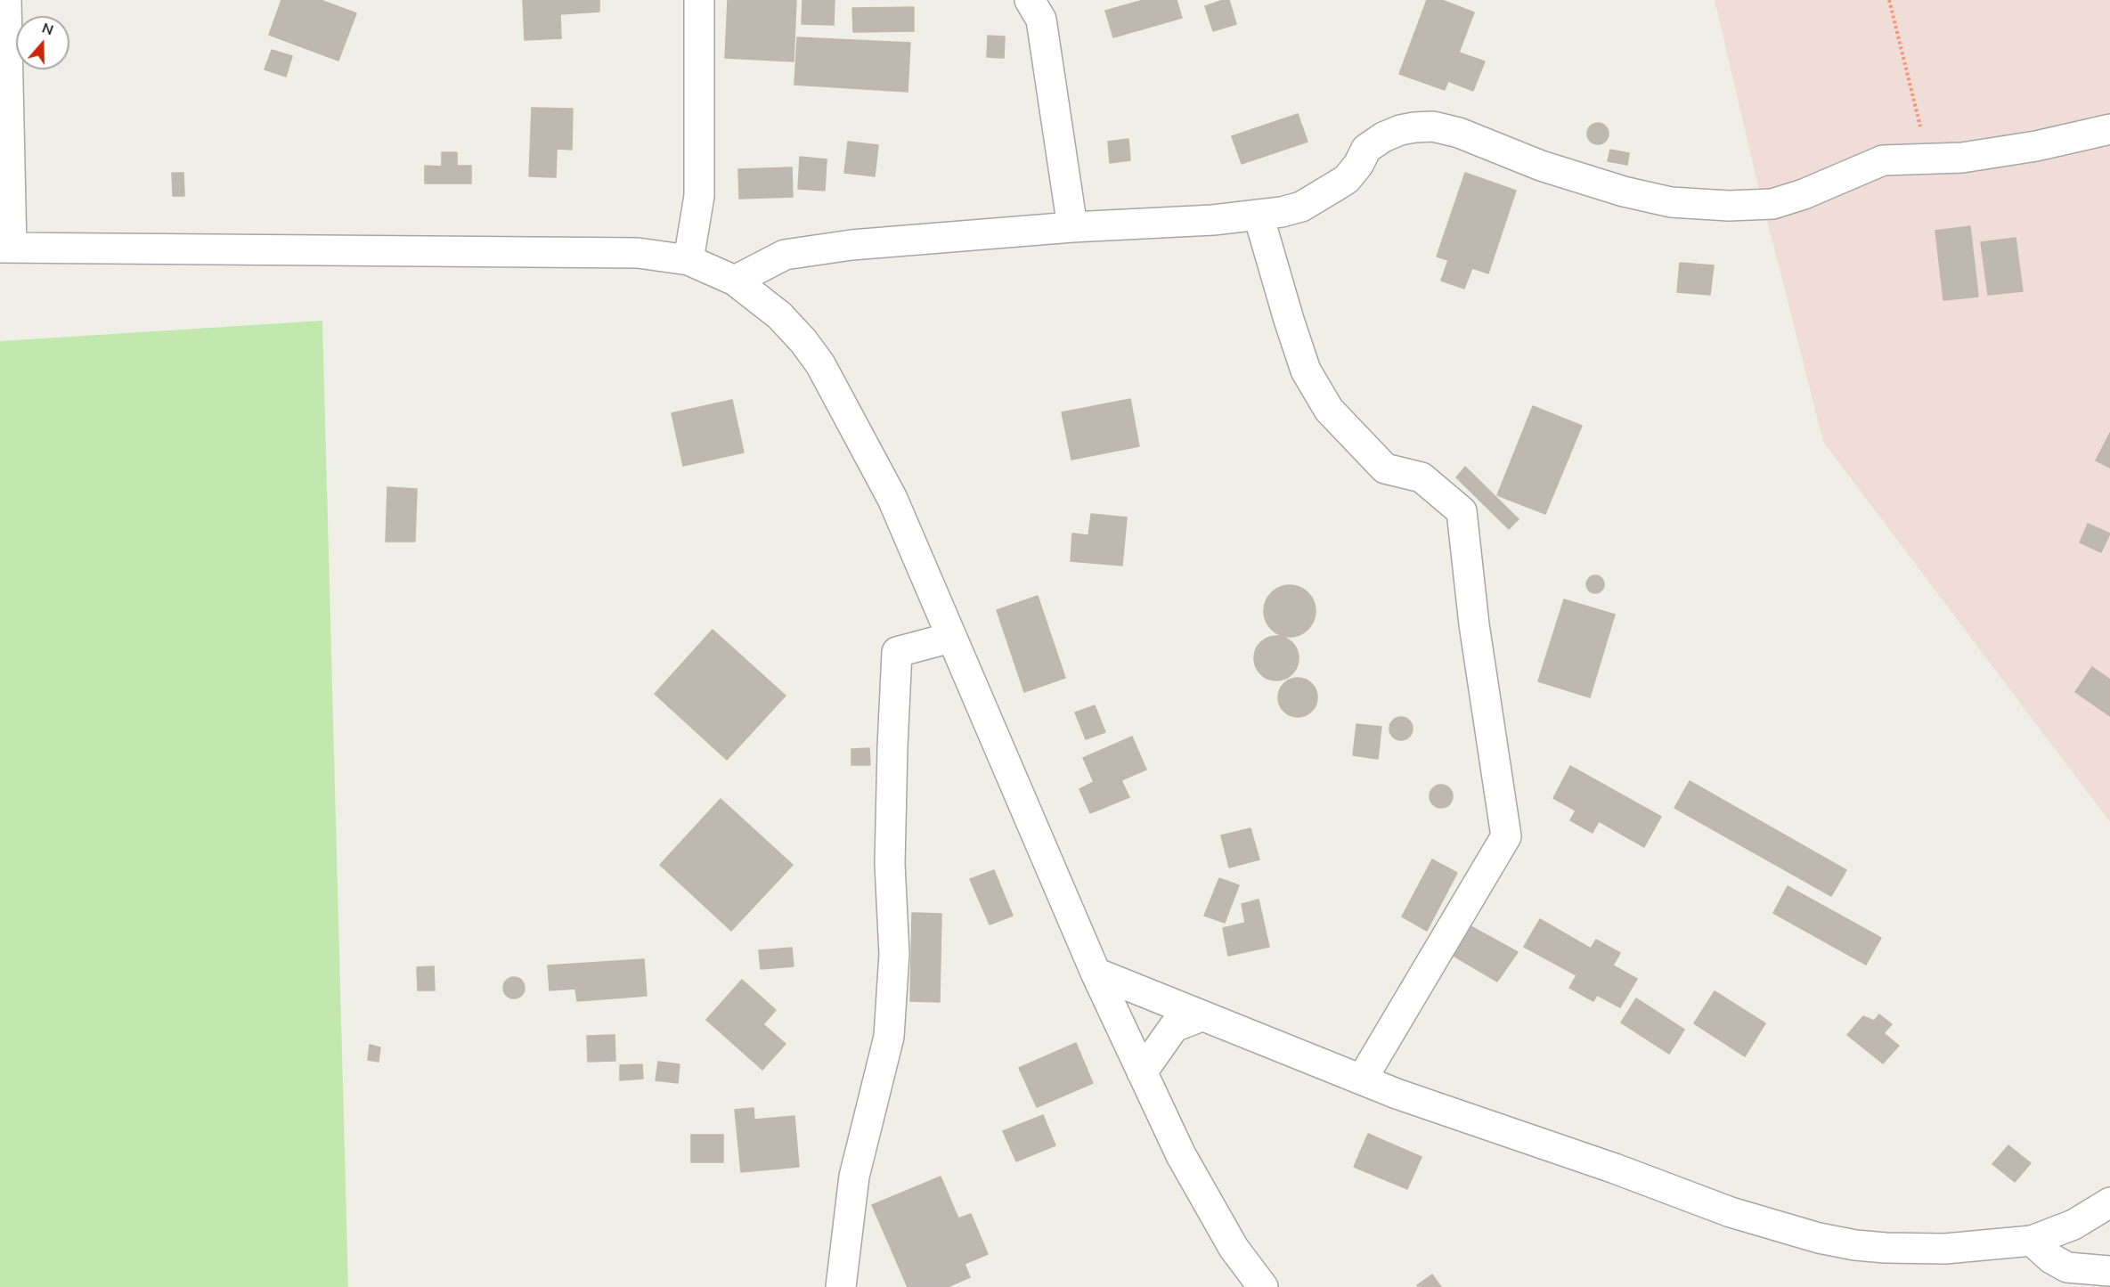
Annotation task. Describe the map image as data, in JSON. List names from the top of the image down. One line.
{"north":"top"}
